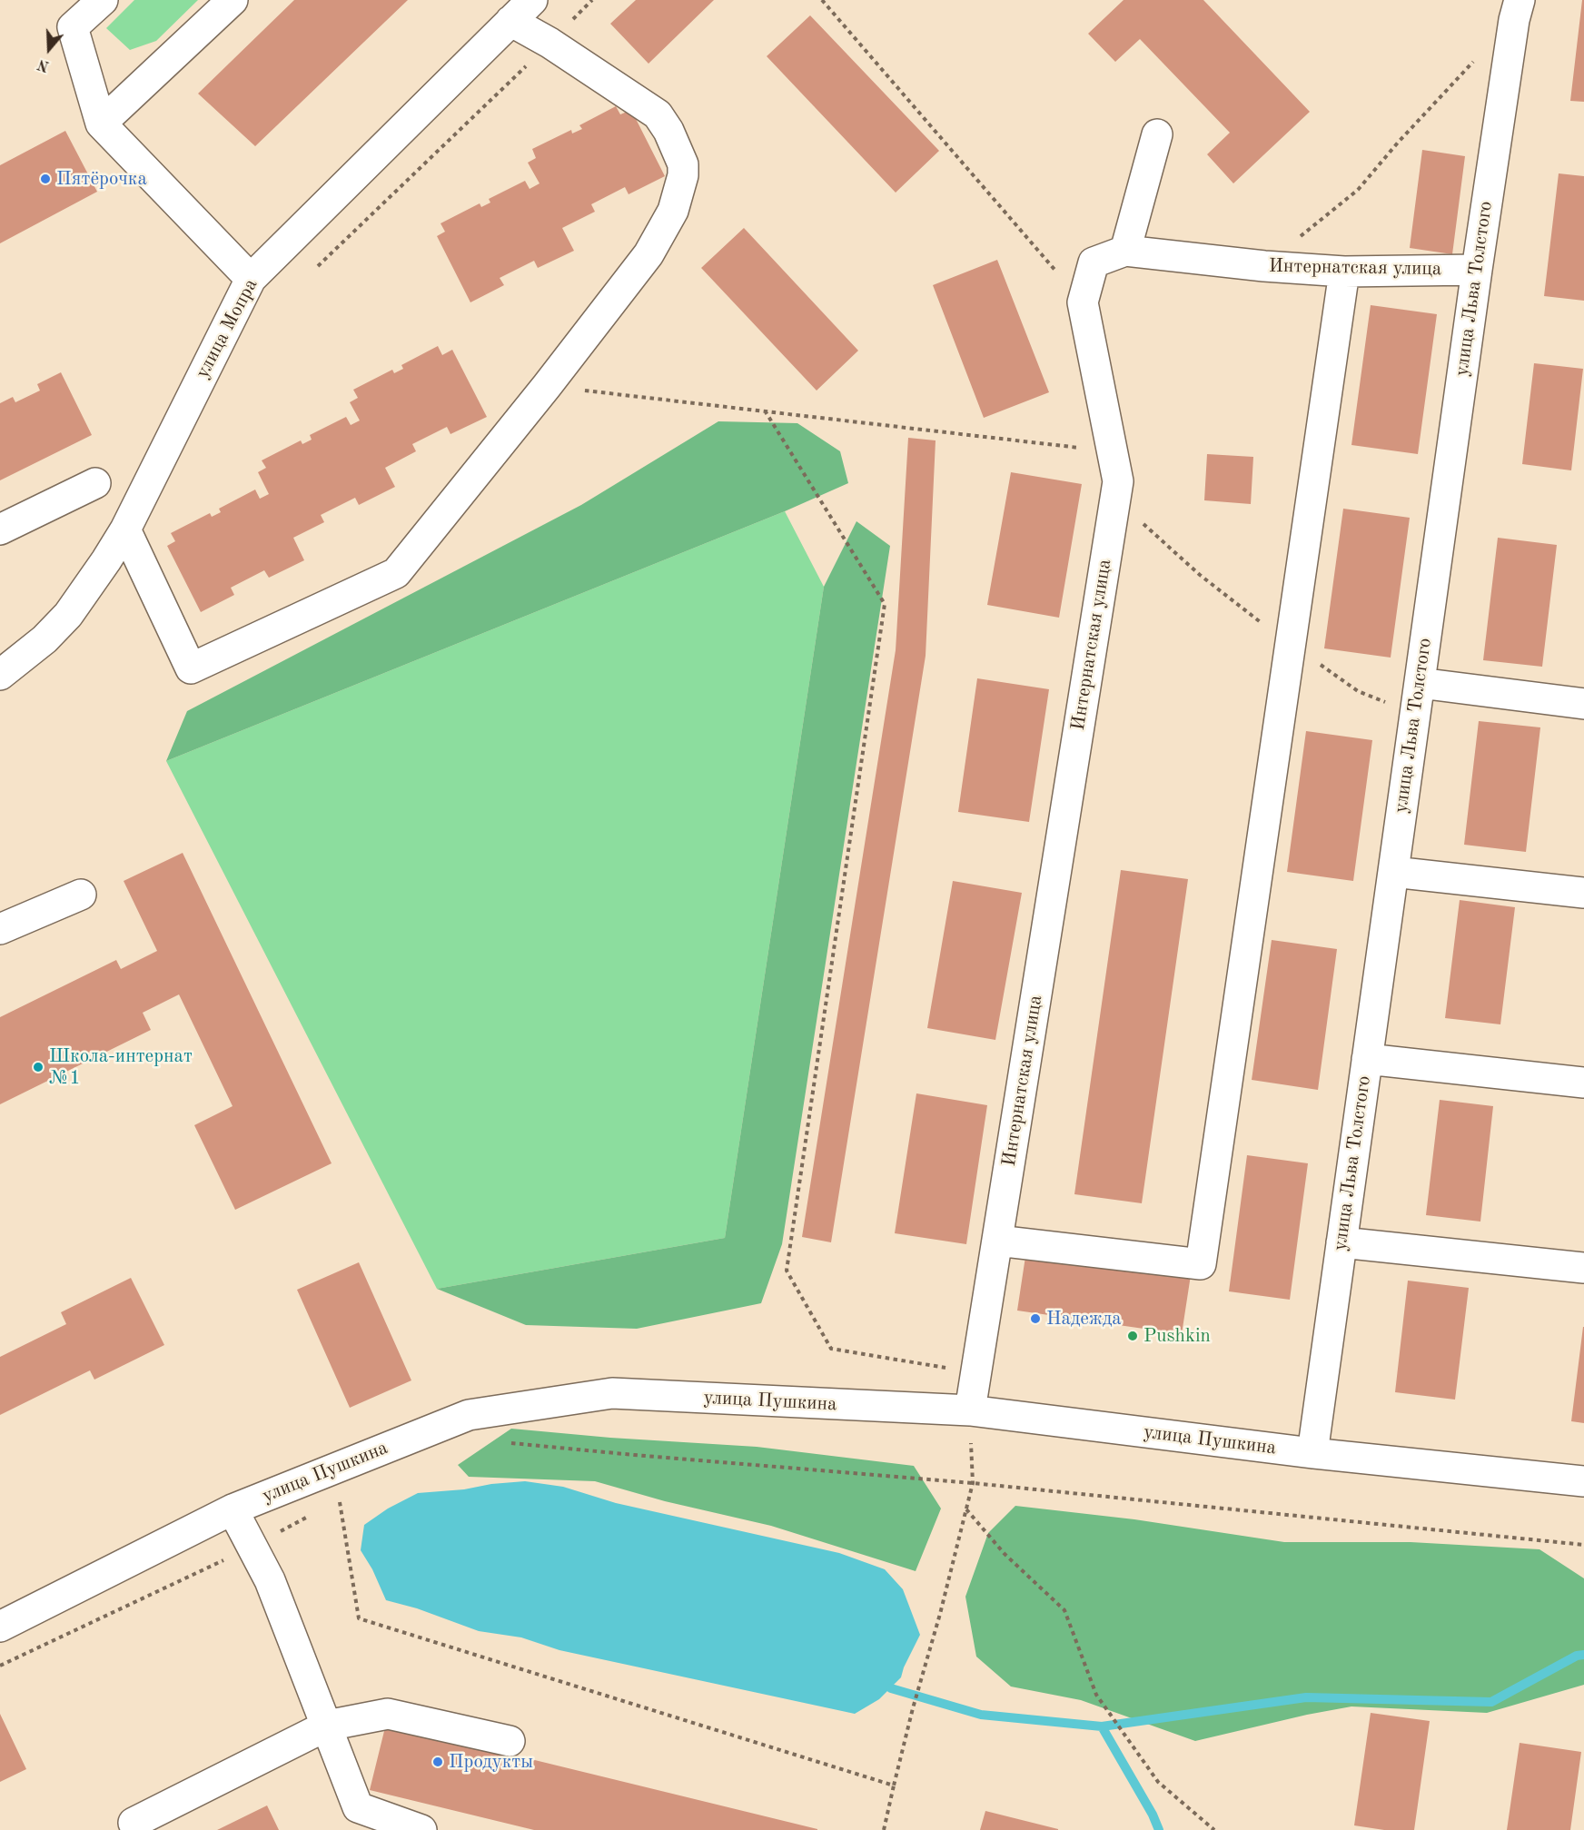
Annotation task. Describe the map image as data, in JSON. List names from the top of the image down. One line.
{"streets":{"street":["Интернатская улица","улица Льва Толстого","улица Мопра","улица Пушкина"]},"crossings":[["Интернатская улица","улица Льва Толстого"],["Интернатская улица","улица Пушкина"],["улица Льва Толстого","улица Пушкина"]],"places":["Пятёрочка","Школа-интернат №1","Надежда","Pushkin","Продукты"],"north":"bottom"}
